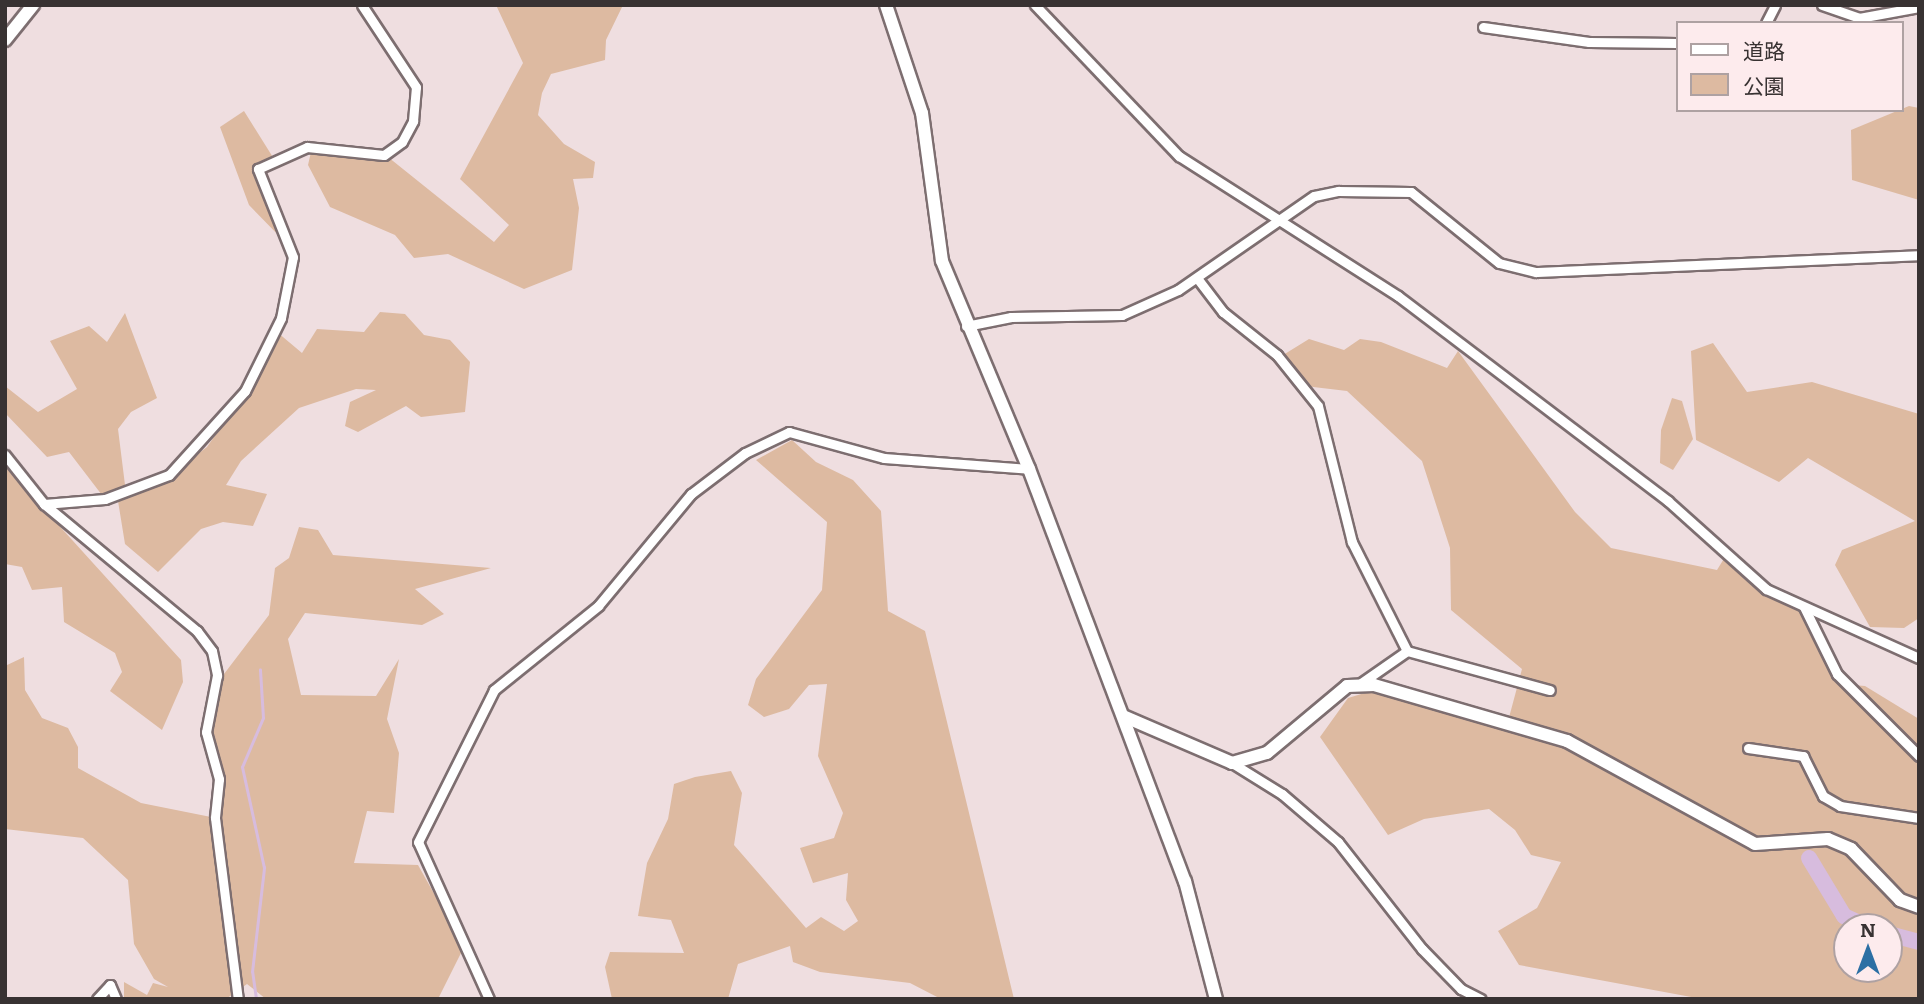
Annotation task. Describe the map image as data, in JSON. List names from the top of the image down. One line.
{"legend":["道路","公園"],"north":"top"}
